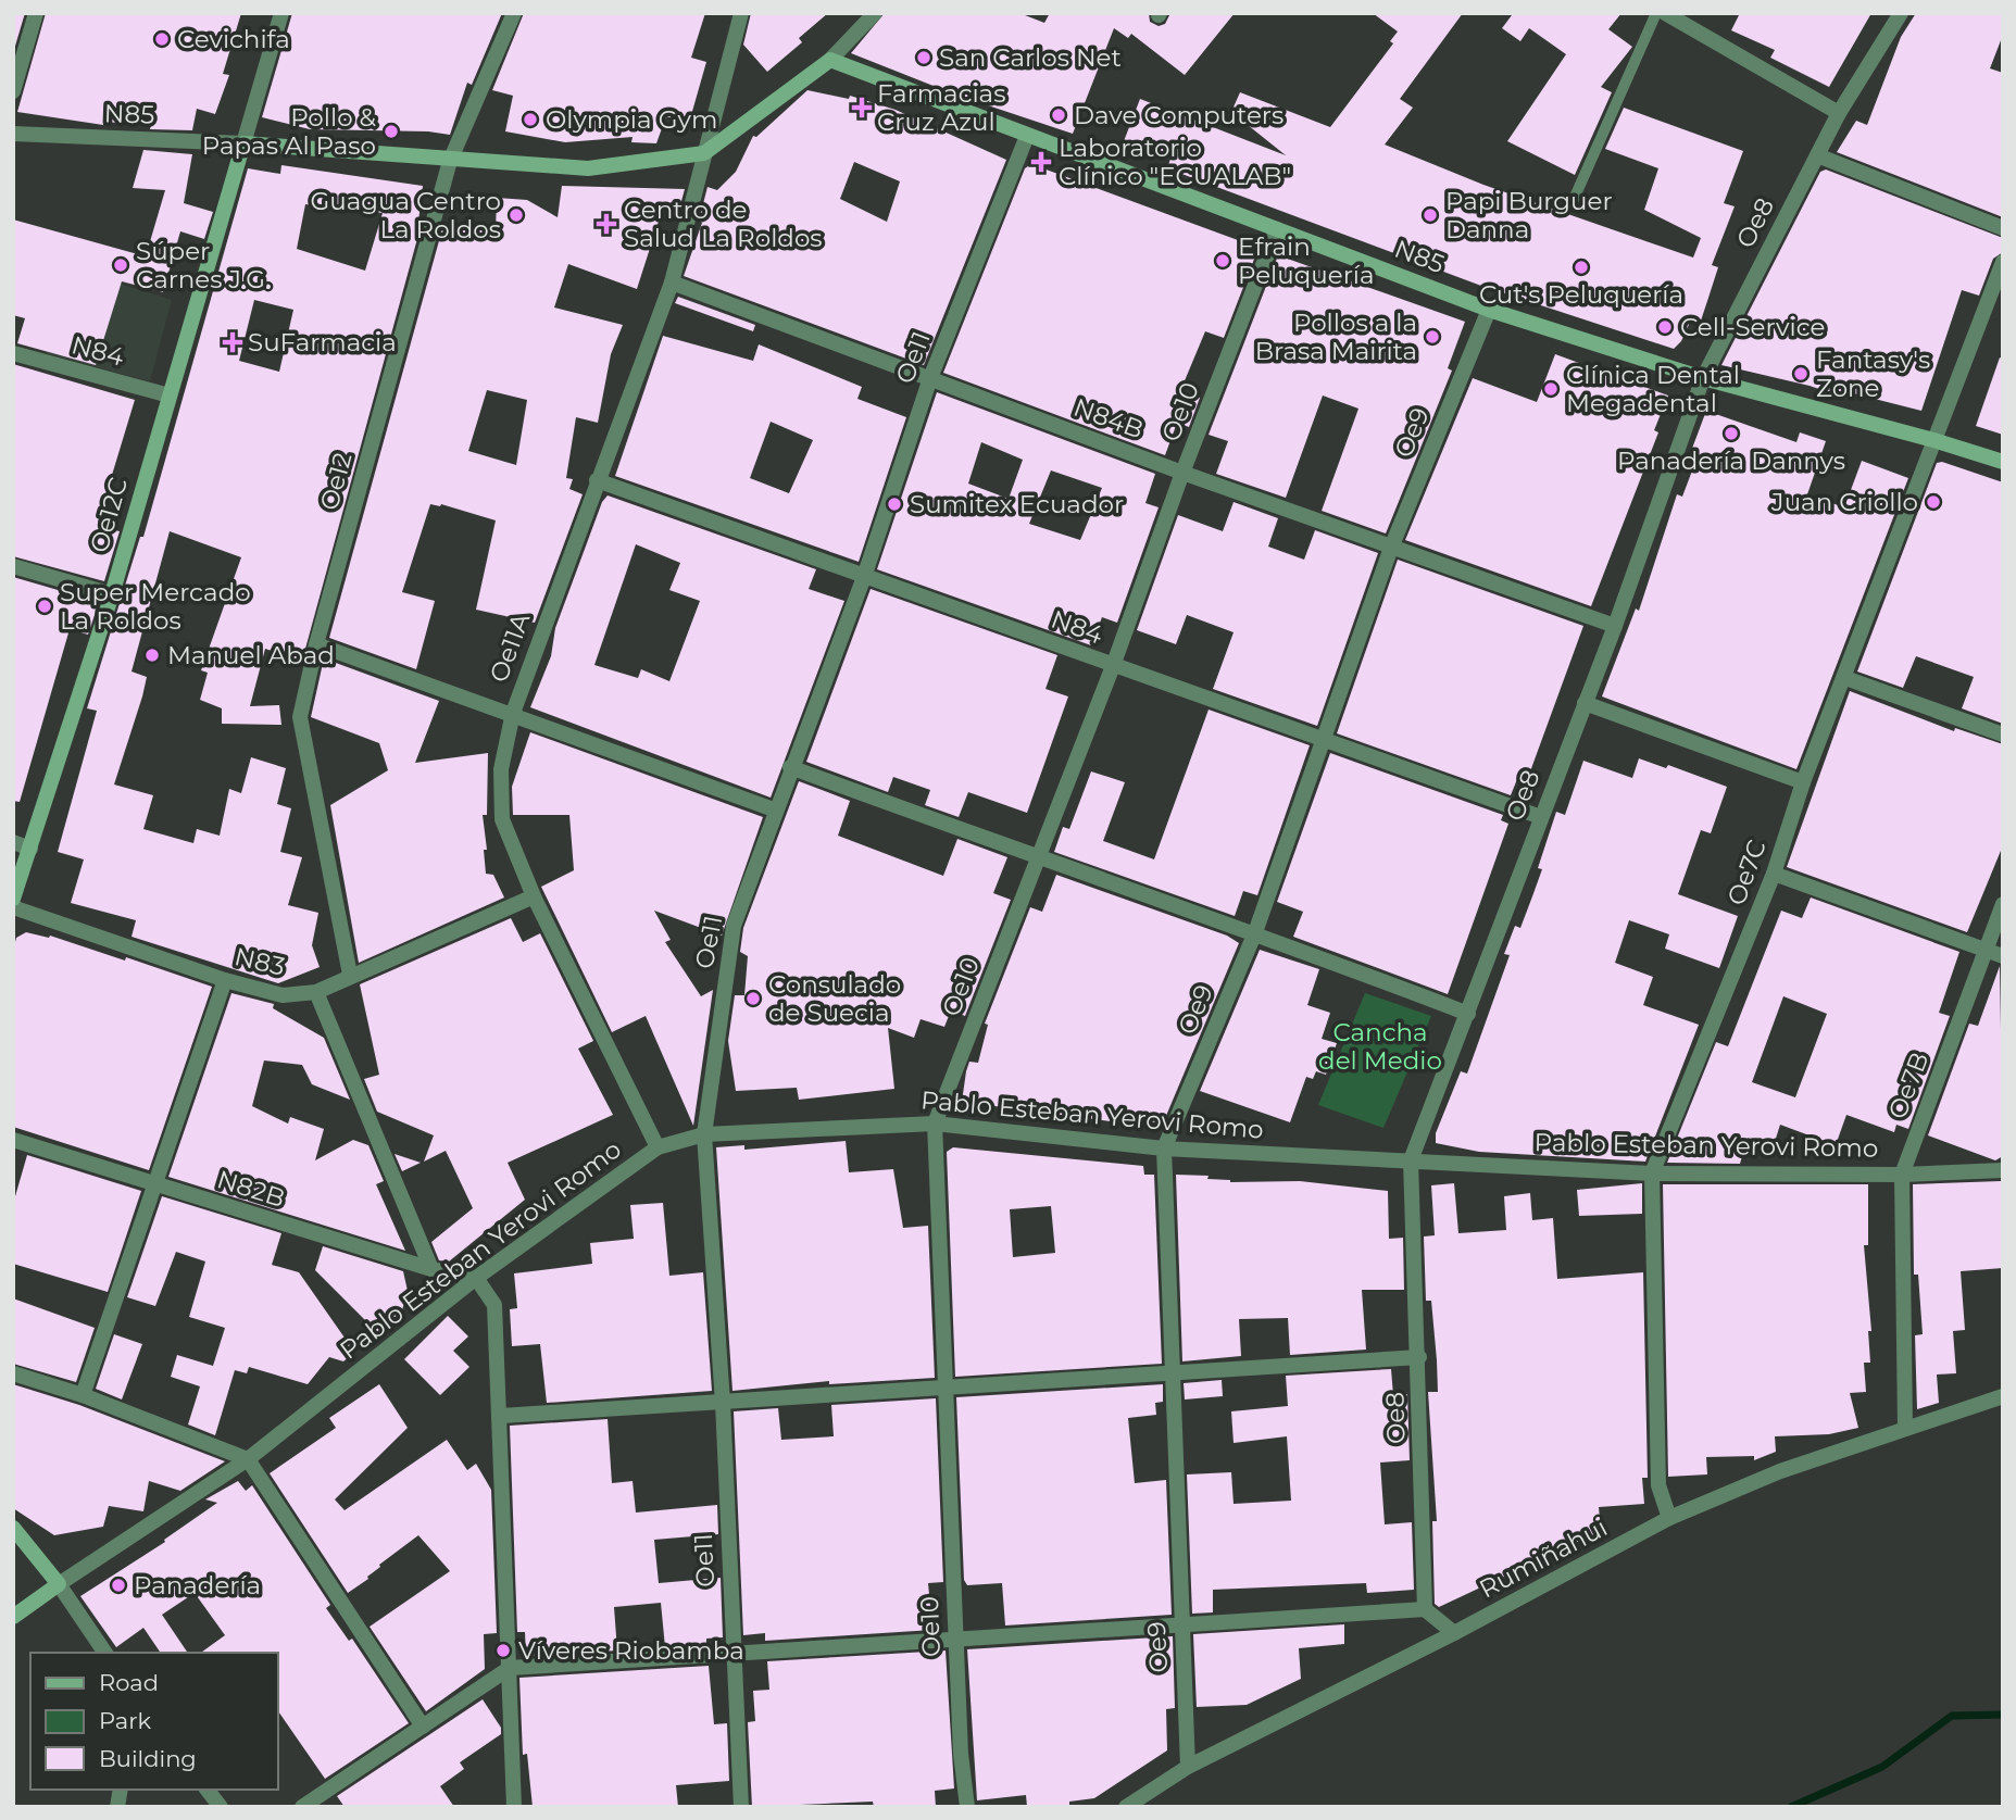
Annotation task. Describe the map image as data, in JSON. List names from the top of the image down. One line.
{"streets":{"main road":["N85","Oe12C","Pablo Esteban Yerovi Romo"],"street":["Oe8","N84","Oe11","Oe10","N84B","Oe9","Oe12","Oe11A","Oe7C","N83","Oe7B","N82B","Rumiñahui"]},"crossings":[["N85","Oe8"],["N85","Oe11"],["N85","Oe10"],["N85","Oe9"],["N85","Oe12C"],["N85","Oe7C"],["Oe8","N84"],["Oe8","N84B"],["Oe8","Pablo Esteban Yerovi Romo"],["N84","Oe11"],["N84","Oe10"],["N84","Oe9"],["N84","Oe12C"],["N84","Oe11A"],["Oe11","N84B"],["Oe11","Pablo Esteban Yerovi Romo"],["Oe10","N84B"],["Oe10","Pablo Esteban Yerovi Romo"],["N84B","Oe9"],["N84B","Oe11A"],["Oe9","Pablo Esteban Yerovi Romo"],["Oe9","Rumiñahui"],["Oe12","N83"],["Oe11A","N83"],["Oe11A","Pablo Esteban Yerovi Romo"],["Oe7C","Pablo Esteban Yerovi Romo"],["Oe7C","Rumiñahui"],["Oe7B","Pablo Esteban Yerovi Romo"],["Oe7B","Rumiñahui"],["Pablo Esteban Yerovi Romo","N82B"]],"parks":["Cancha del Medio"],"places":{"other":["Cevichifa","San Carlos Net","Dave Computers","Olympia Gym","Pollo & Papas Al Paso","Guagua Centro La Roldos","Papi Burguer Danna","Efrain Peluquería","Súper Carnes J.G.","Cut's Peluquería","Cell-Service","Pollos a la Brasa Mairita","Fantasy's Zone","Clínica Dental Megadental","Panadería Dannys","Juan Criollo","Sumitex Ecuador","Super Mercado La Roldos","Manuel Abad","Consulado de Suecia","Panadería","Víveres Riobamba"],"health":["Farmacias Cruz Azul","Laboratorio Clínico \"ECUALAB\"","Centro de Salud La Roldos","SuFarmacia"]},"legend":["Road","Park","Building"]}
